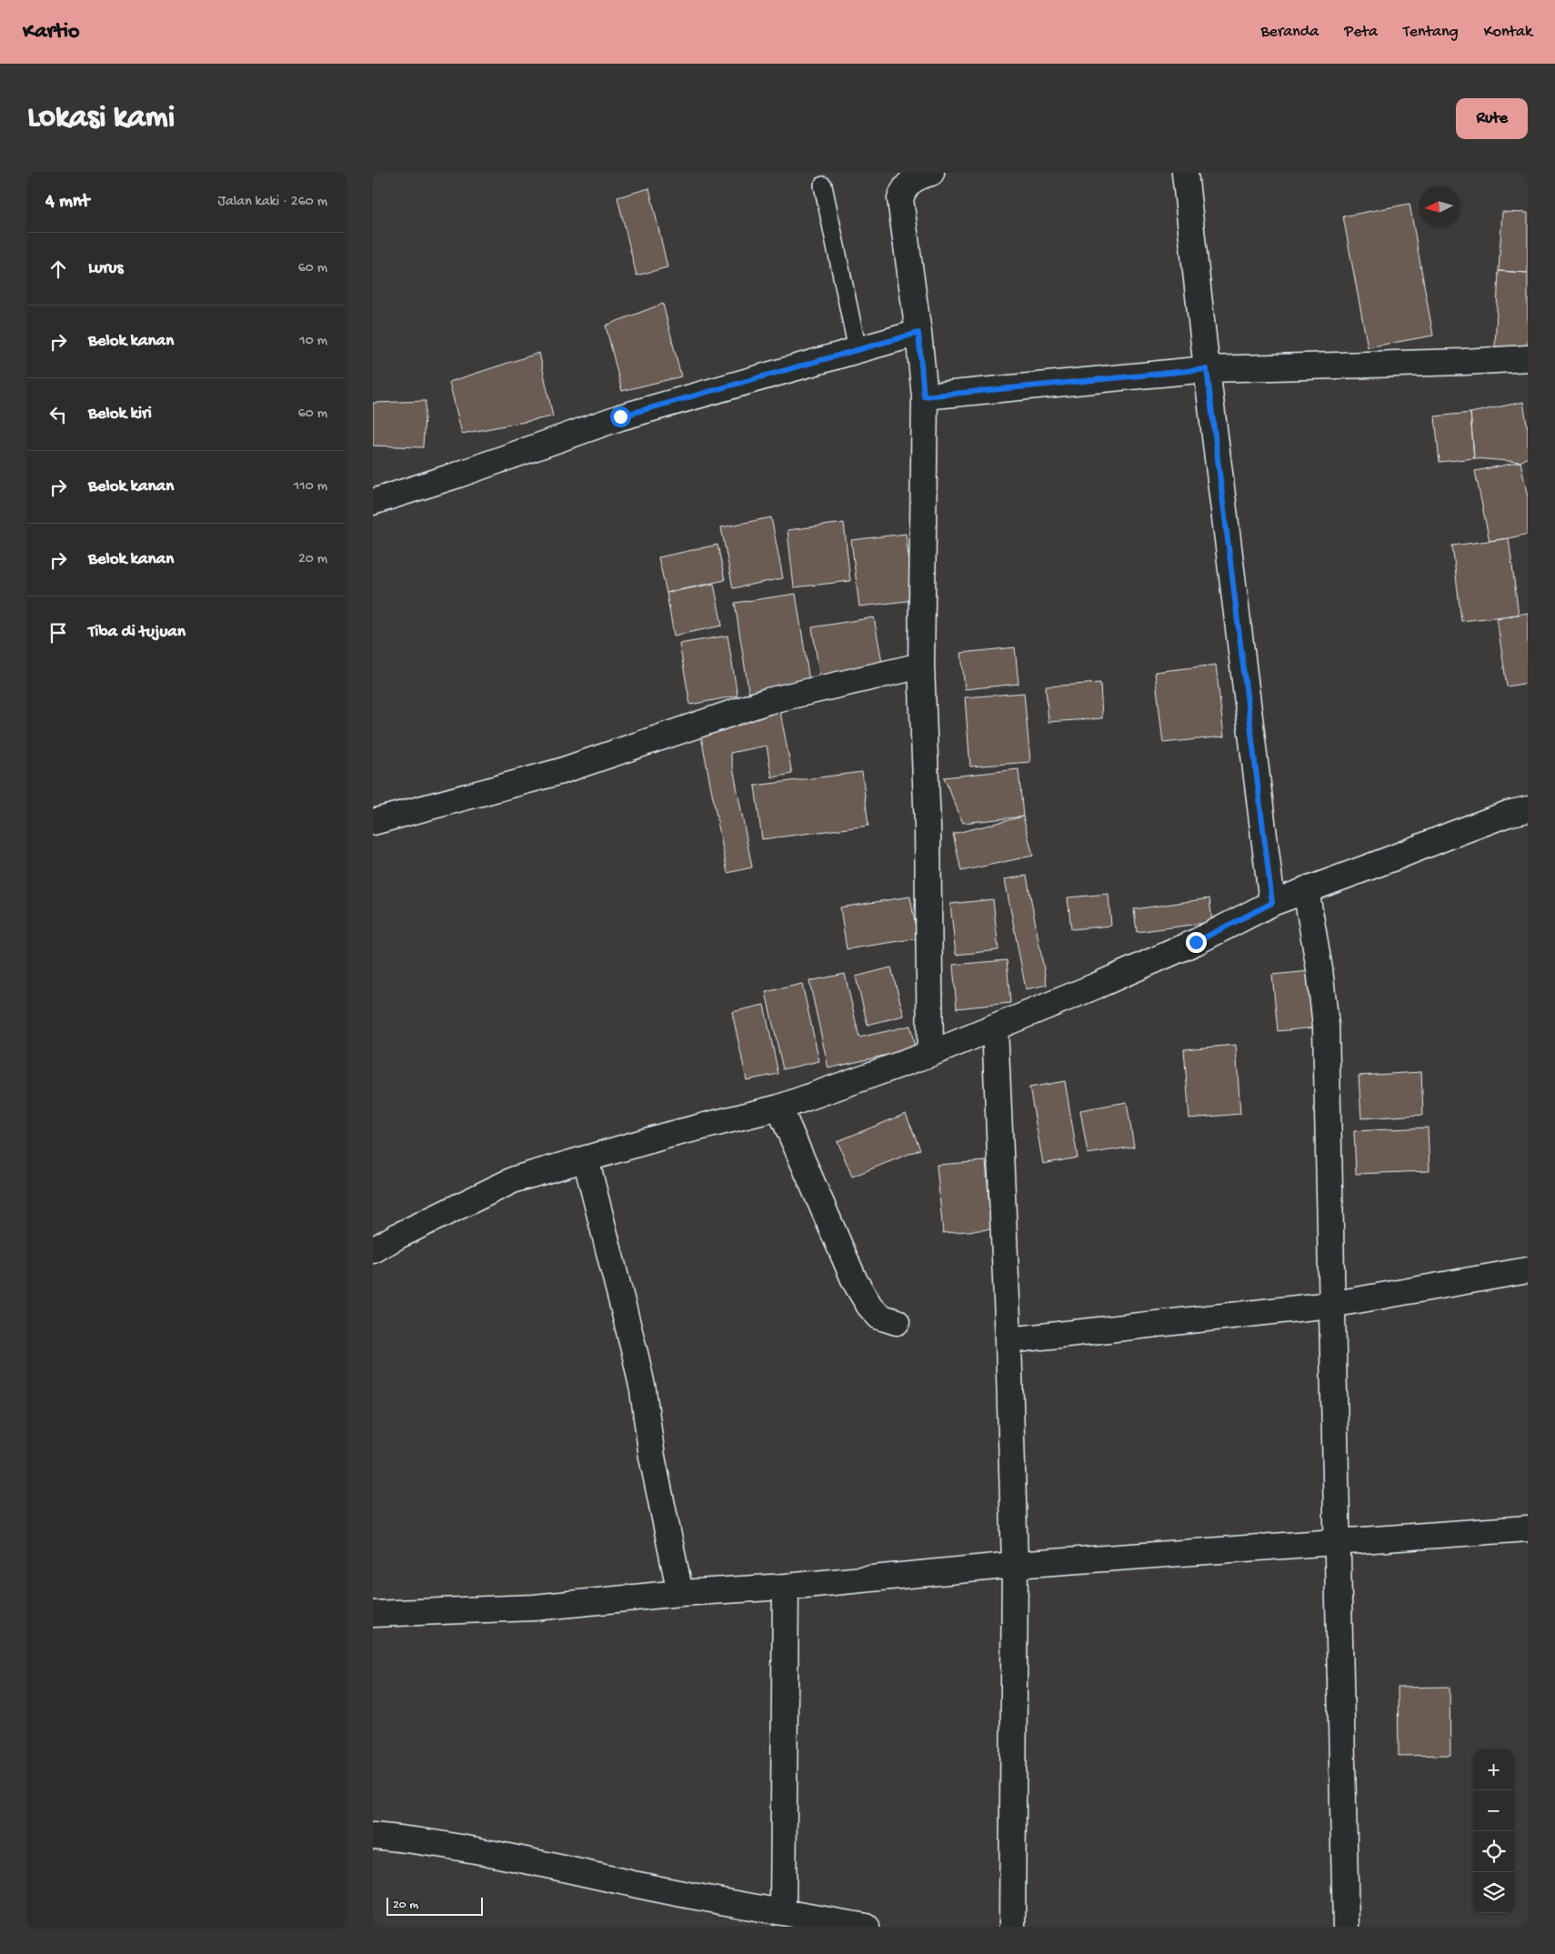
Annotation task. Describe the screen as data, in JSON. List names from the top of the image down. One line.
{"scale_bar":"20 m","north":"left","page":{"header":"Kartio","nav":["Beranda","Peta","Tentang","Kontak"],"buttons":"Rute","title":"Lokasi kami","heading":["4 mnt","Jalan kaki · 260 m"],"list":[["Lurus","60 m"],["Belok kanan","10 m"],["Belok kiri","60 m"],["Belok kanan","110 m"],["Belok kanan","20 m"],"Tiba di tujuan"],"map_buttons":["+","−"],"scale":"20 m"}}
